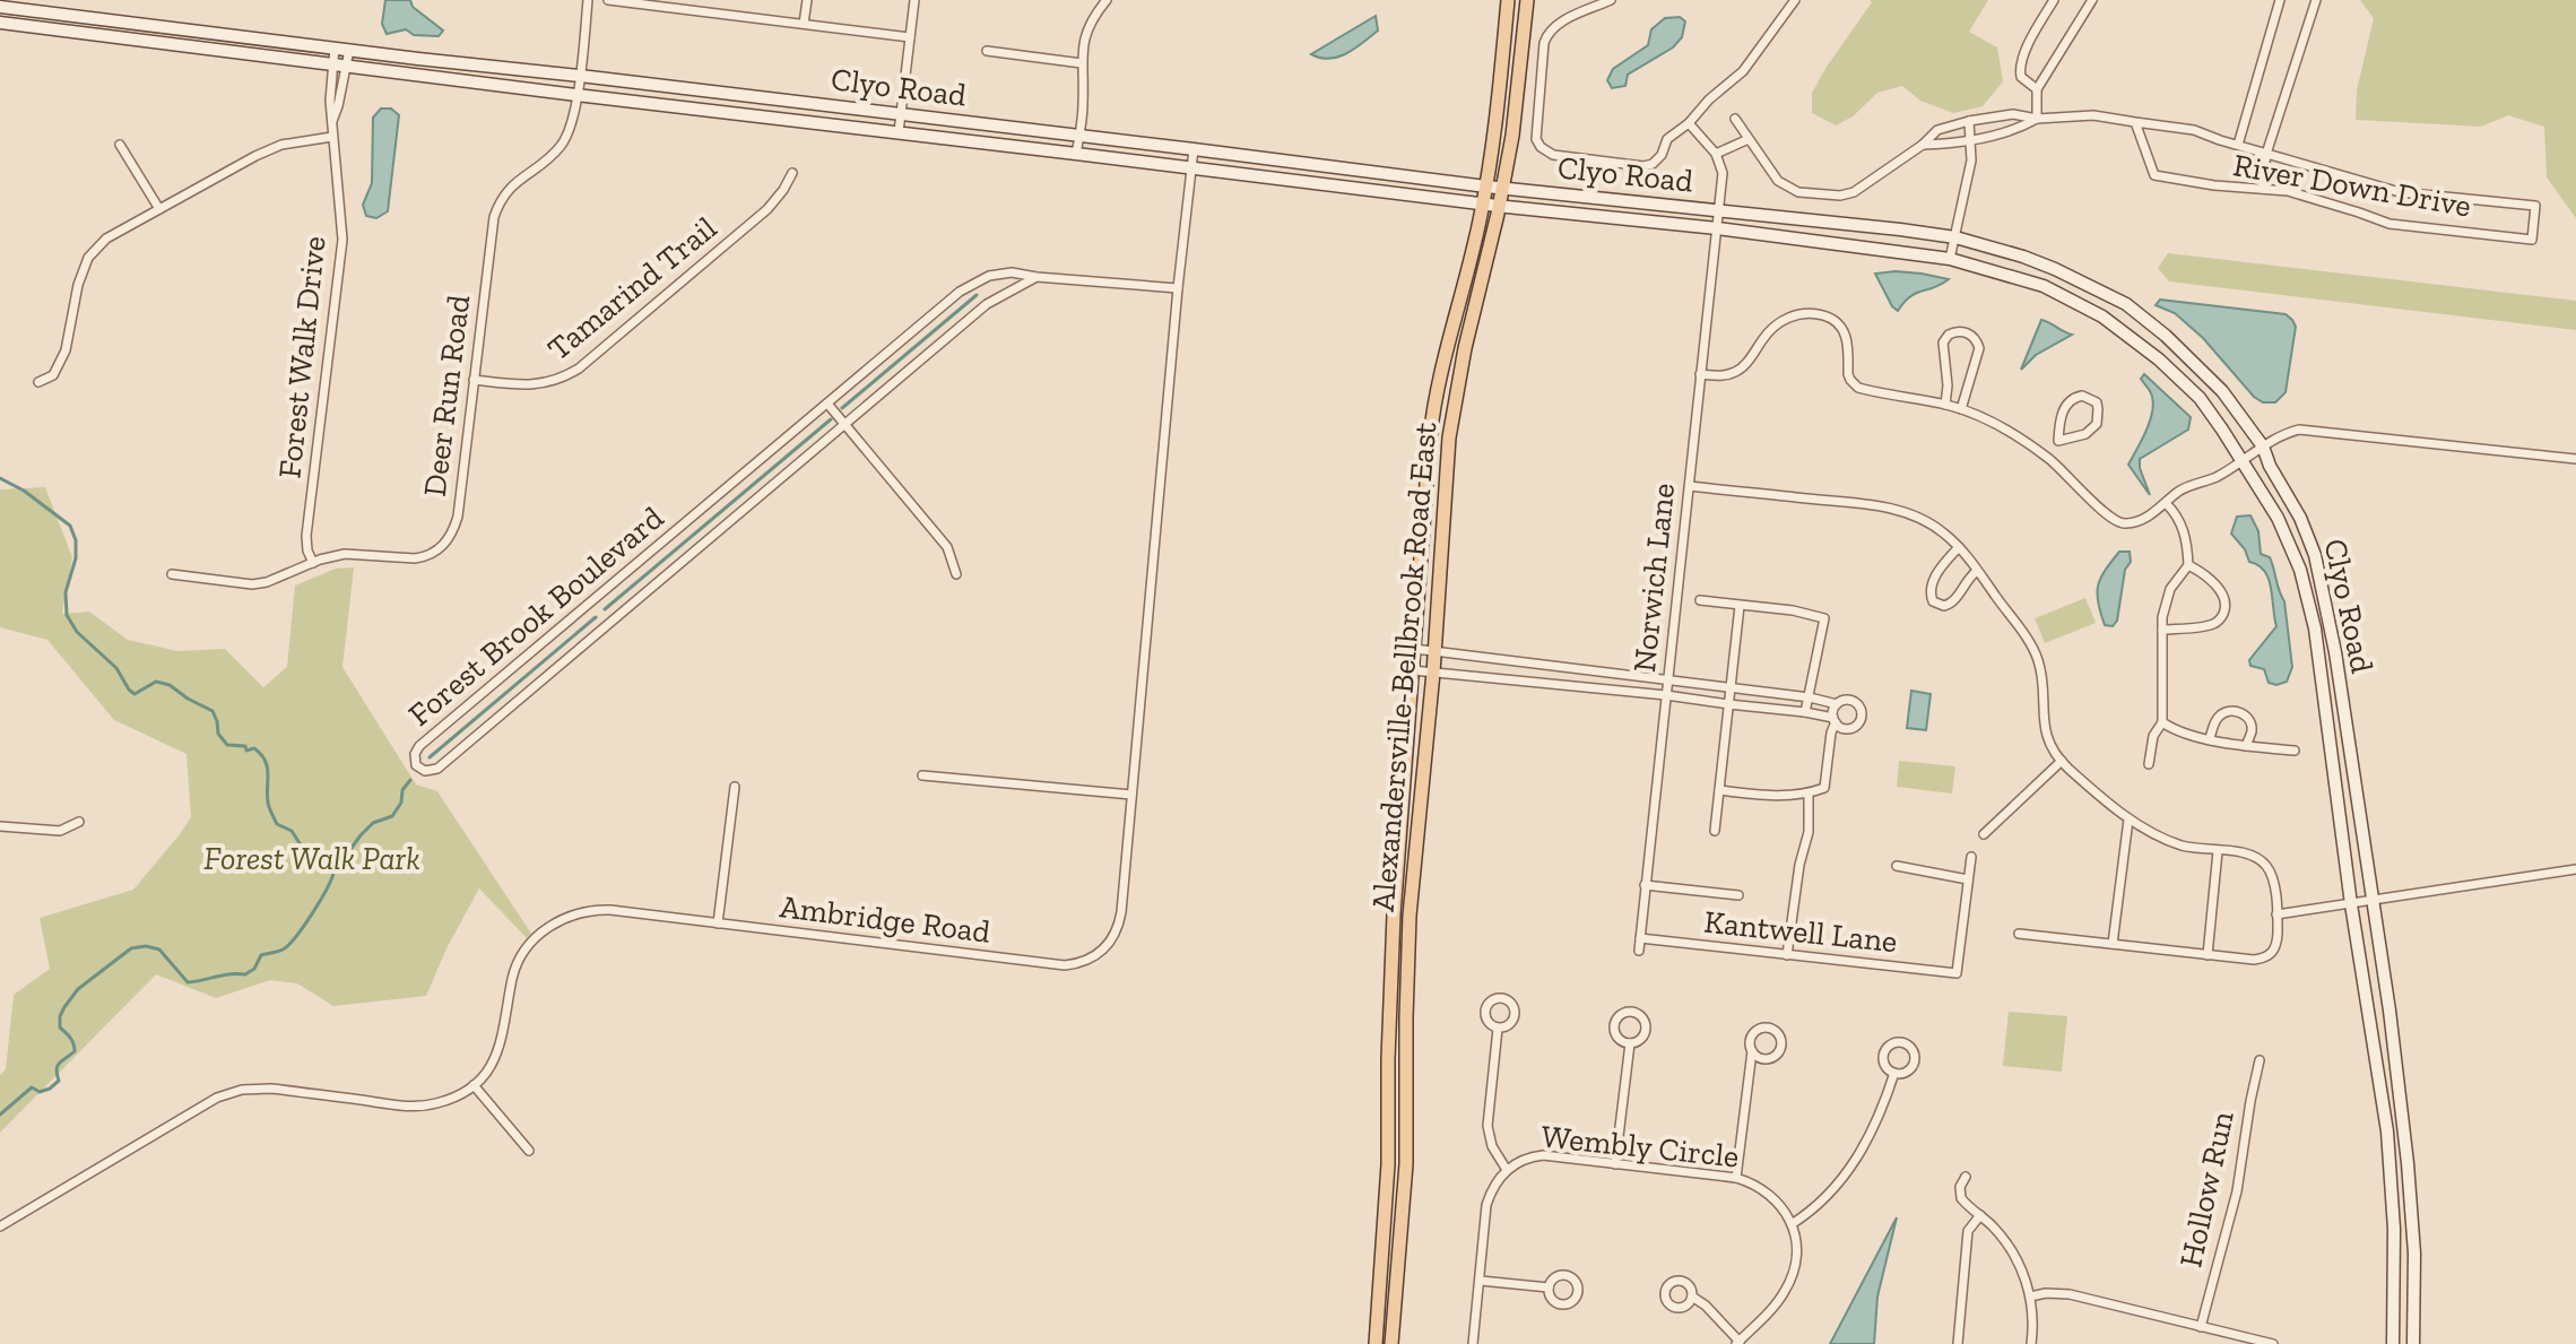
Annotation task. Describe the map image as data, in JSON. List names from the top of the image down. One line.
{"streets":{"main road":["Alexandersville-Bellbrook Road East"],"street":["Clyo Road","River Down Drive","Tamarind Trail","Forest Walk Drive","Deer Run Road","Norwich Lane","Forest Brook Boulevard","Ambridge Road","Kantwell Lane","Wembly Circle","Hollow Run"]},"crossings":[["Clyo Road","Forest Walk Drive"],["Clyo Road","Deer Run Road"],["Clyo Road","Norwich Lane"],["Clyo Road","Alexandersville-Bellbrook Road East"],["Clyo Road","Ambridge Road"],["Tamarind Trail","Deer Run Road"],["Forest Walk Drive","Deer Run Road"],["Norwich Lane","Kantwell Lane"],["Forest Brook Boulevard","Ambridge Road"]],"parks":["Forest Walk Park"]}
